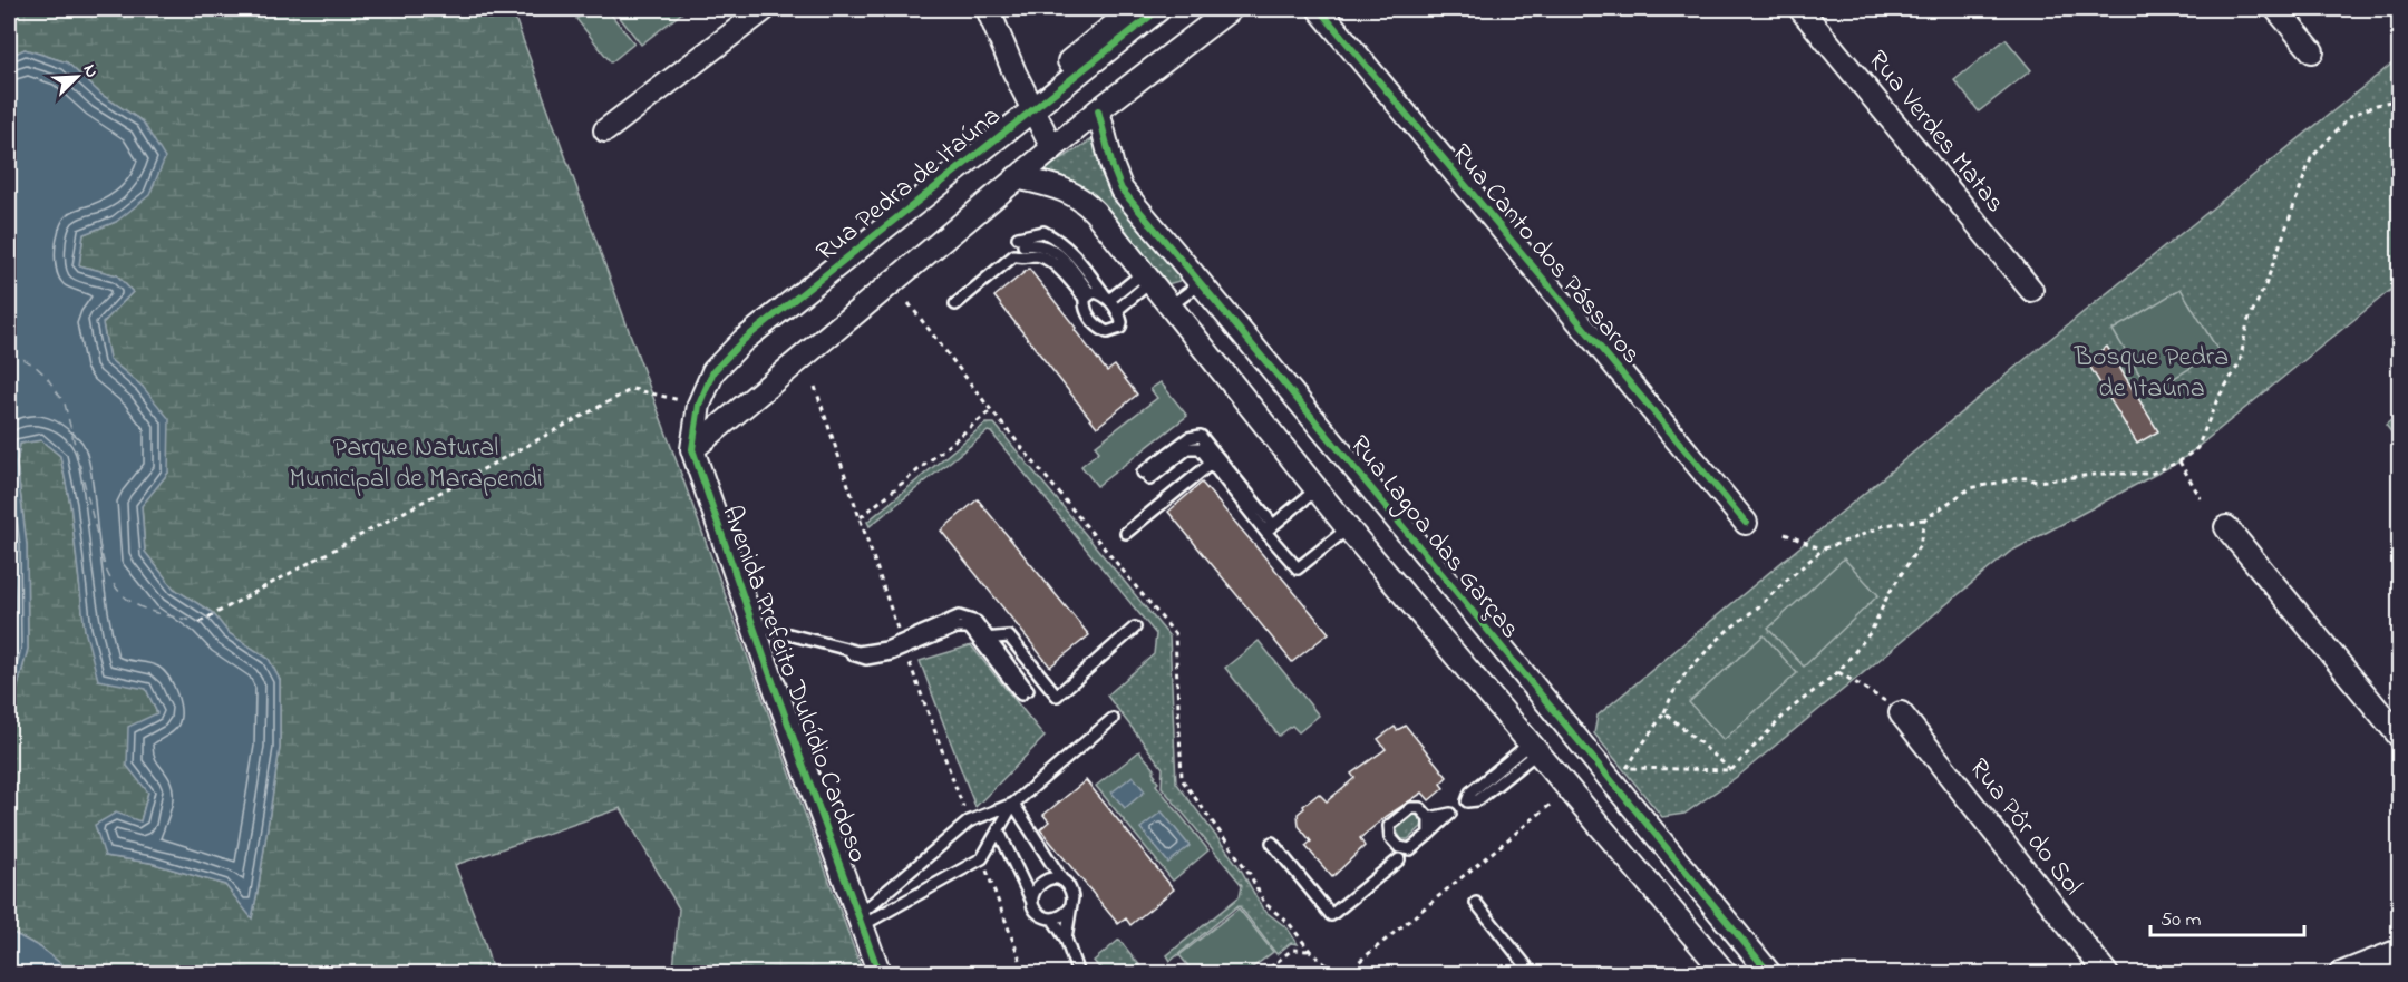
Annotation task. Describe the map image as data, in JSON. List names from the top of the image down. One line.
{"streets":{"street":["Rua Verdes Matas","Rua Pedra de Itaúna","Rua Canto dos Pássaros","Rua Lagoa das Garças","Avenida Prefeito Dulcídio Cardoso","Rua Pôr do Sol"]},"crossings":[["Rua Pedra de Itaúna","Avenida Prefeito Dulcídio Cardoso"]],"parks":["Bosque Pedra de Itaúna","Parque Natural Municipal de Marapendi"],"scale_bar":"50 m","north":"top right"}
